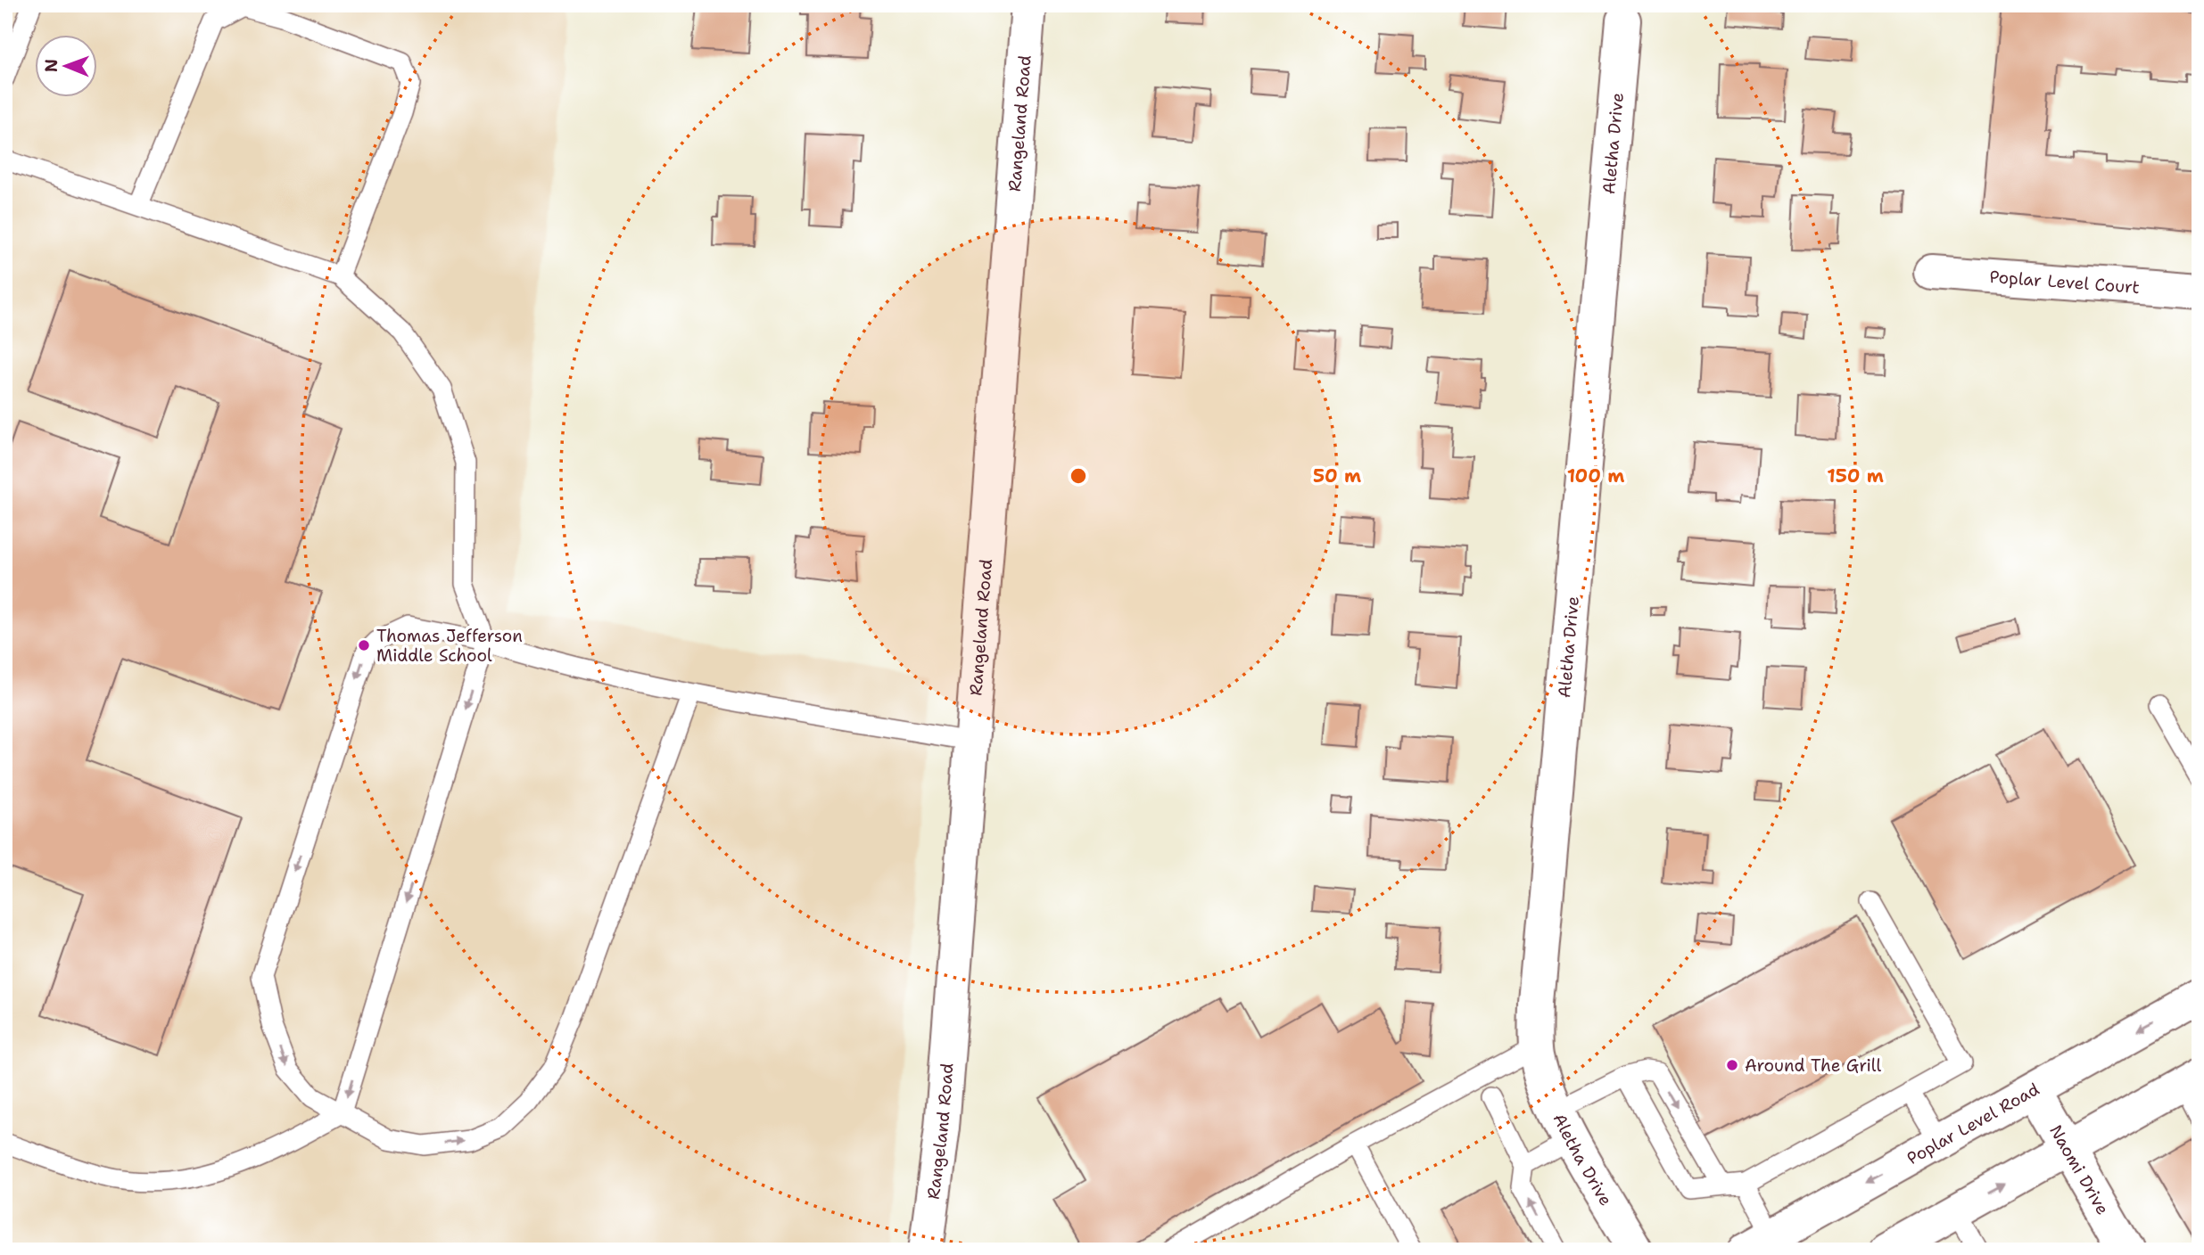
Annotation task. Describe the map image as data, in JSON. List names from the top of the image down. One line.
{"streets":{"street":["Rangeland Road","Aletha Drive","Poplar Level Court","Poplar Level Road","Naomi Drive"]},"crossings":[["Poplar Level Road","Naomi Drive"]],"places":["Thomas Jefferson Middle School","Around The Grill"],"north":"left","rings":["50 m","100 m","150 m"]}
